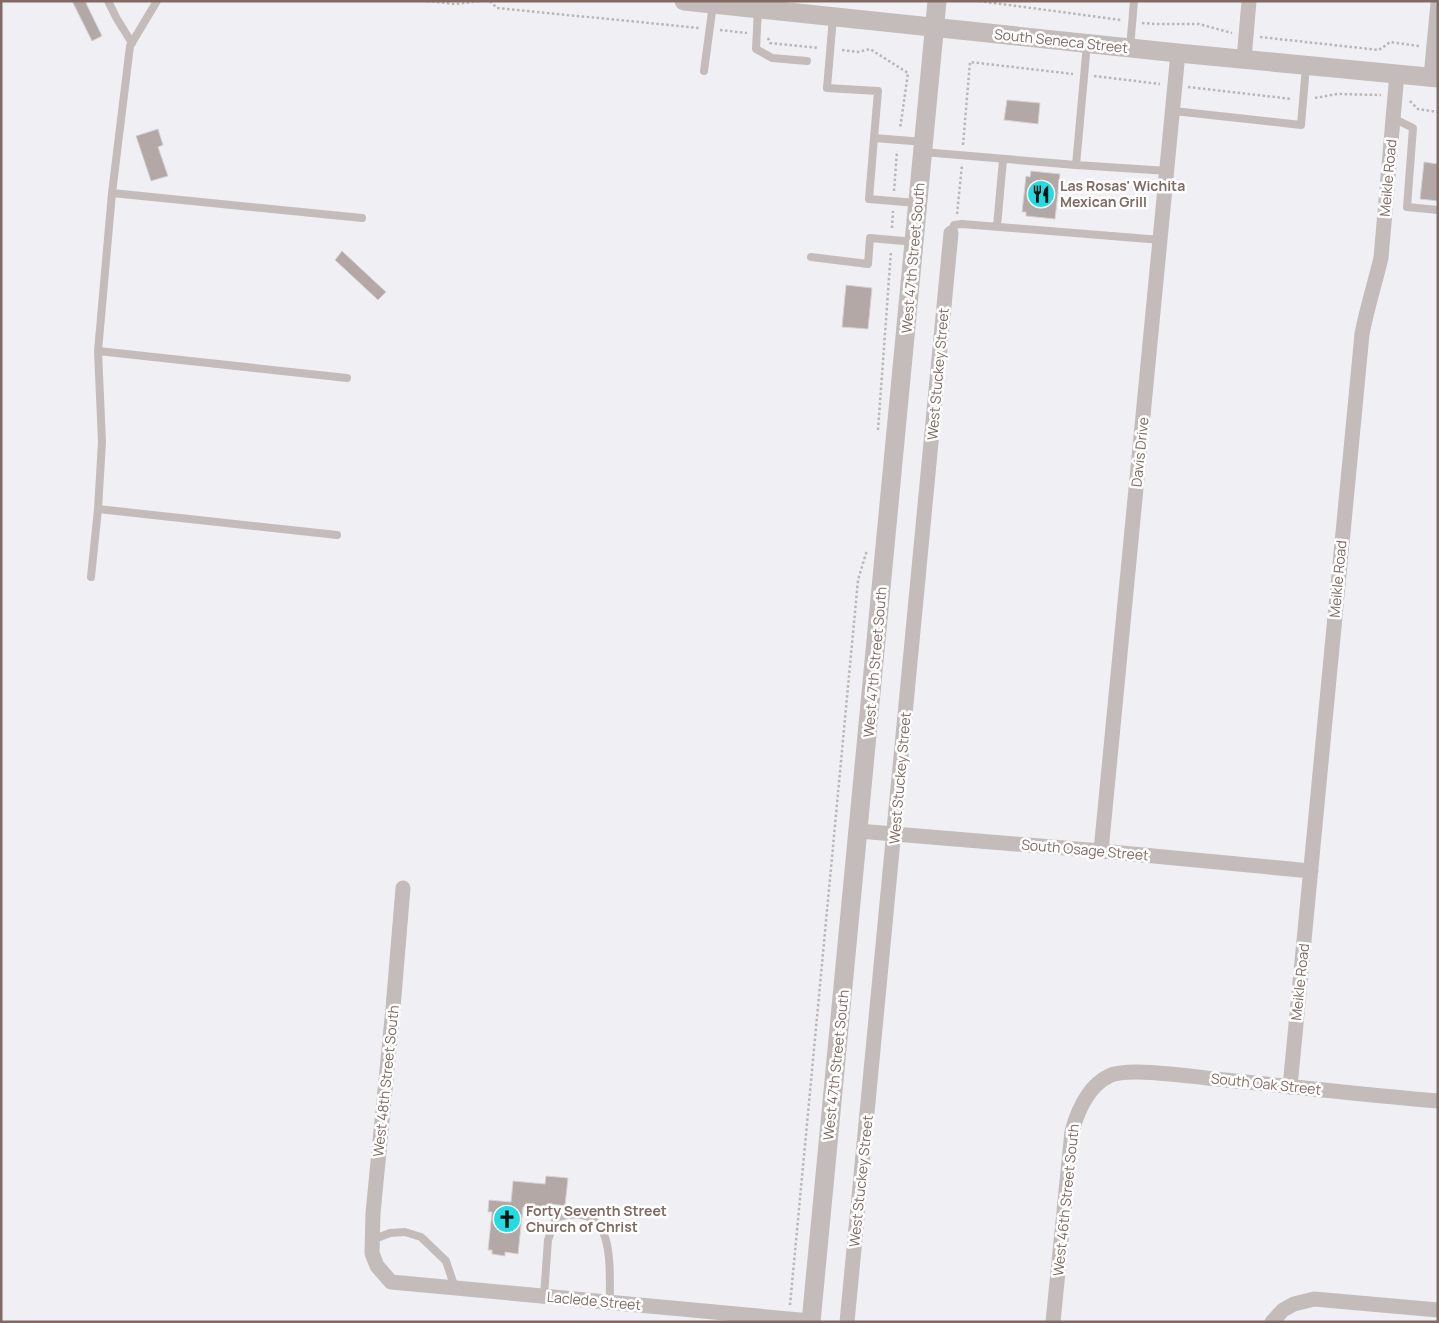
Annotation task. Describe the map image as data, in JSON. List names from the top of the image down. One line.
{"streets":{"street":["South Seneca Street","Meikle Road","West 47th Street South","West Stuckey Street","Davis Drive","South Osage Street","West 48th Street South","South Oak Street","West 46th Street South","Laclede Street"]},"crossings":[["South Seneca Street","Meikle Road"],["South Seneca Street","West 47th Street South"],["South Seneca Street","Davis Drive"],["Meikle Road","South Osage Street"],["Meikle Road","South Oak Street"],["West 47th Street South","South Osage Street"],["West 47th Street South","Laclede Street"],["West Stuckey Street","South Osage Street"],["Davis Drive","South Osage Street"],["West 48th Street South","Laclede Street"],["South Oak Street","West 46th Street South"]],"places":{"restaurant":["Las Rosas' Wichita Mexican Grill"],"church":["Forty Seventh Street Church of Christ"]}}
